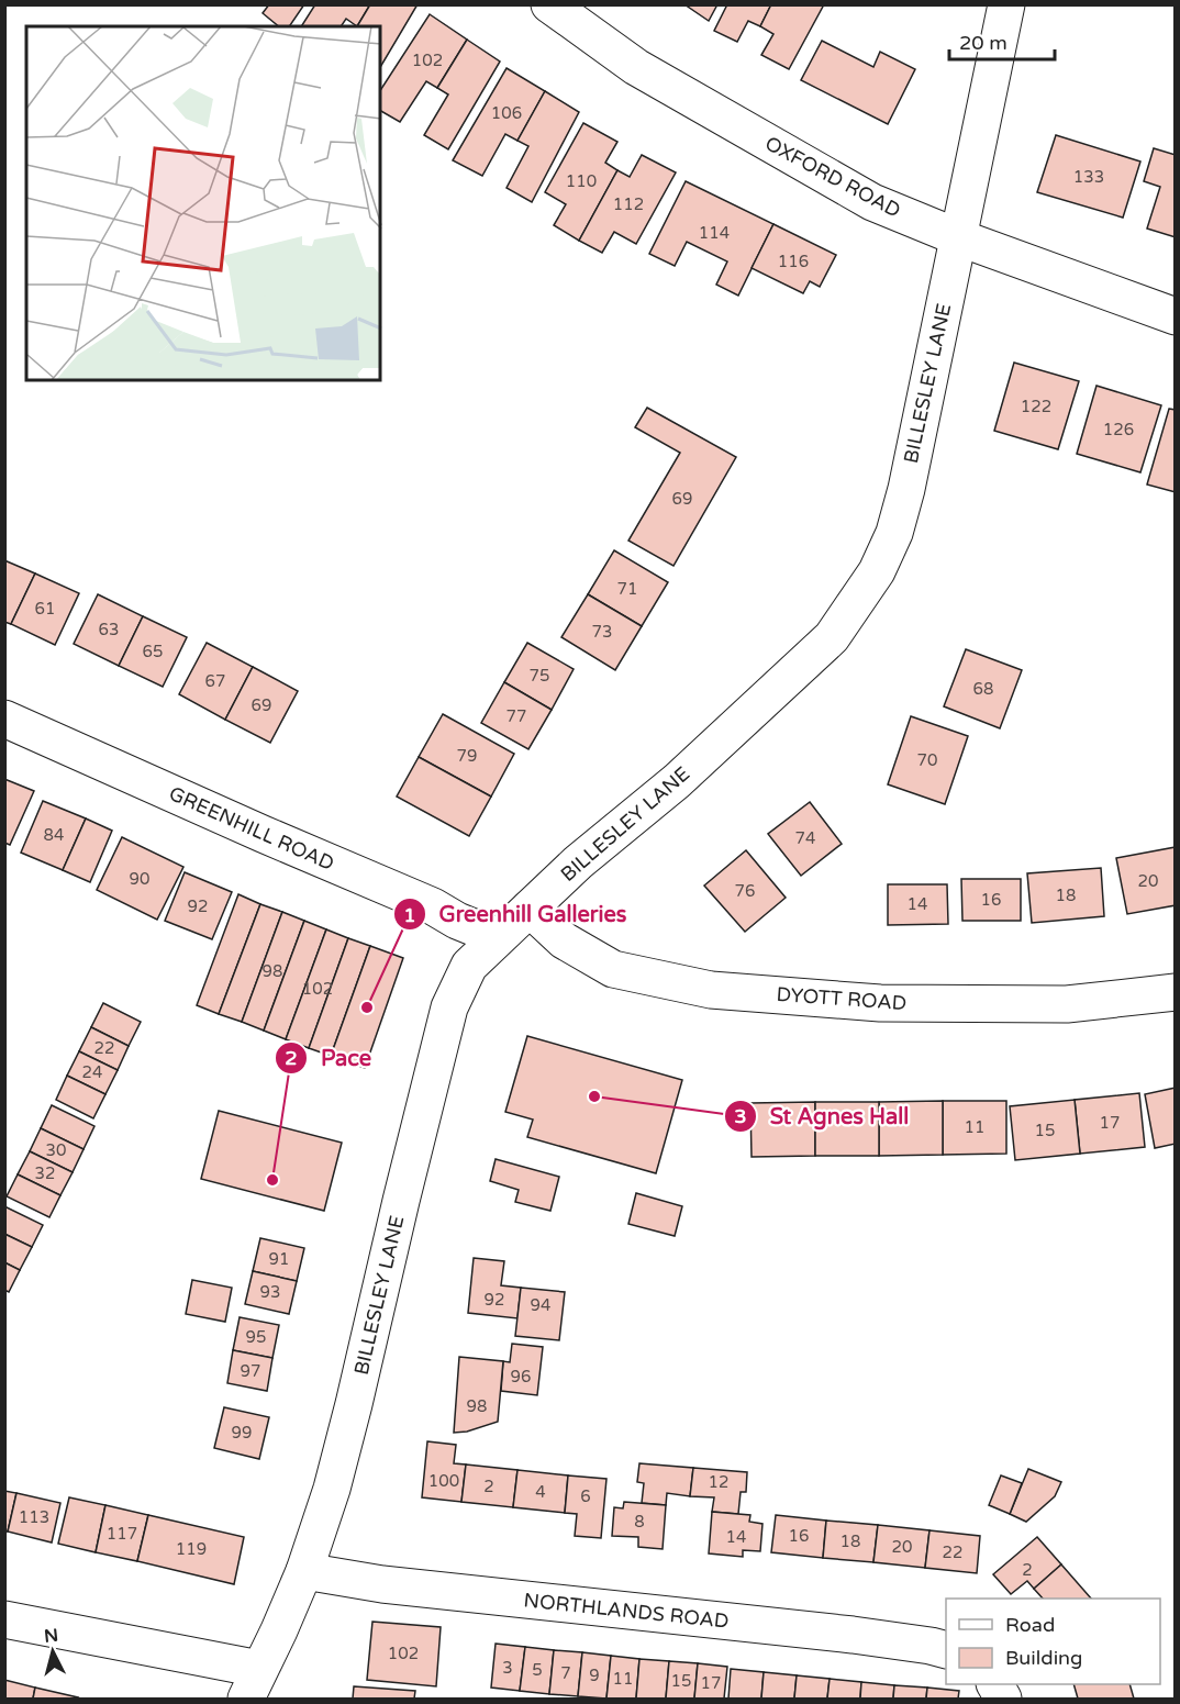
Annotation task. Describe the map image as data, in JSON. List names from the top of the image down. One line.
{"streets":{"street":["OXFORD ROAD","BILLESLEY LANE","GREENHILL ROAD","DYOTT ROAD","NORTHLANDS ROAD"]},"crossings":[["OXFORD ROAD","BILLESLEY LANE"],["BILLESLEY LANE","GREENHILL ROAD"],["BILLESLEY LANE","DYOTT ROAD"],["BILLESLEY LANE","NORTHLANDS ROAD"]],"places":["Greenhill Galleries","St Agnes Hall","Pace"],"house_numbers":["102","106","133","110","112","114","116","122","126","69","71","61","63","73","65","75","67","68","69","77","79","70","84","74","90","20","76","18","16","14","92","98","102","22","24","17","11","15","30","32","91","93","92","94","95","97","96","98","99","100","12","2","4","6","113","8","117","16","14","18","20","119","22","2","102","3","5","7","9","11","15","17"],"legend":["Road","Building"],"scale_bar":"20 m","north":"top"}
